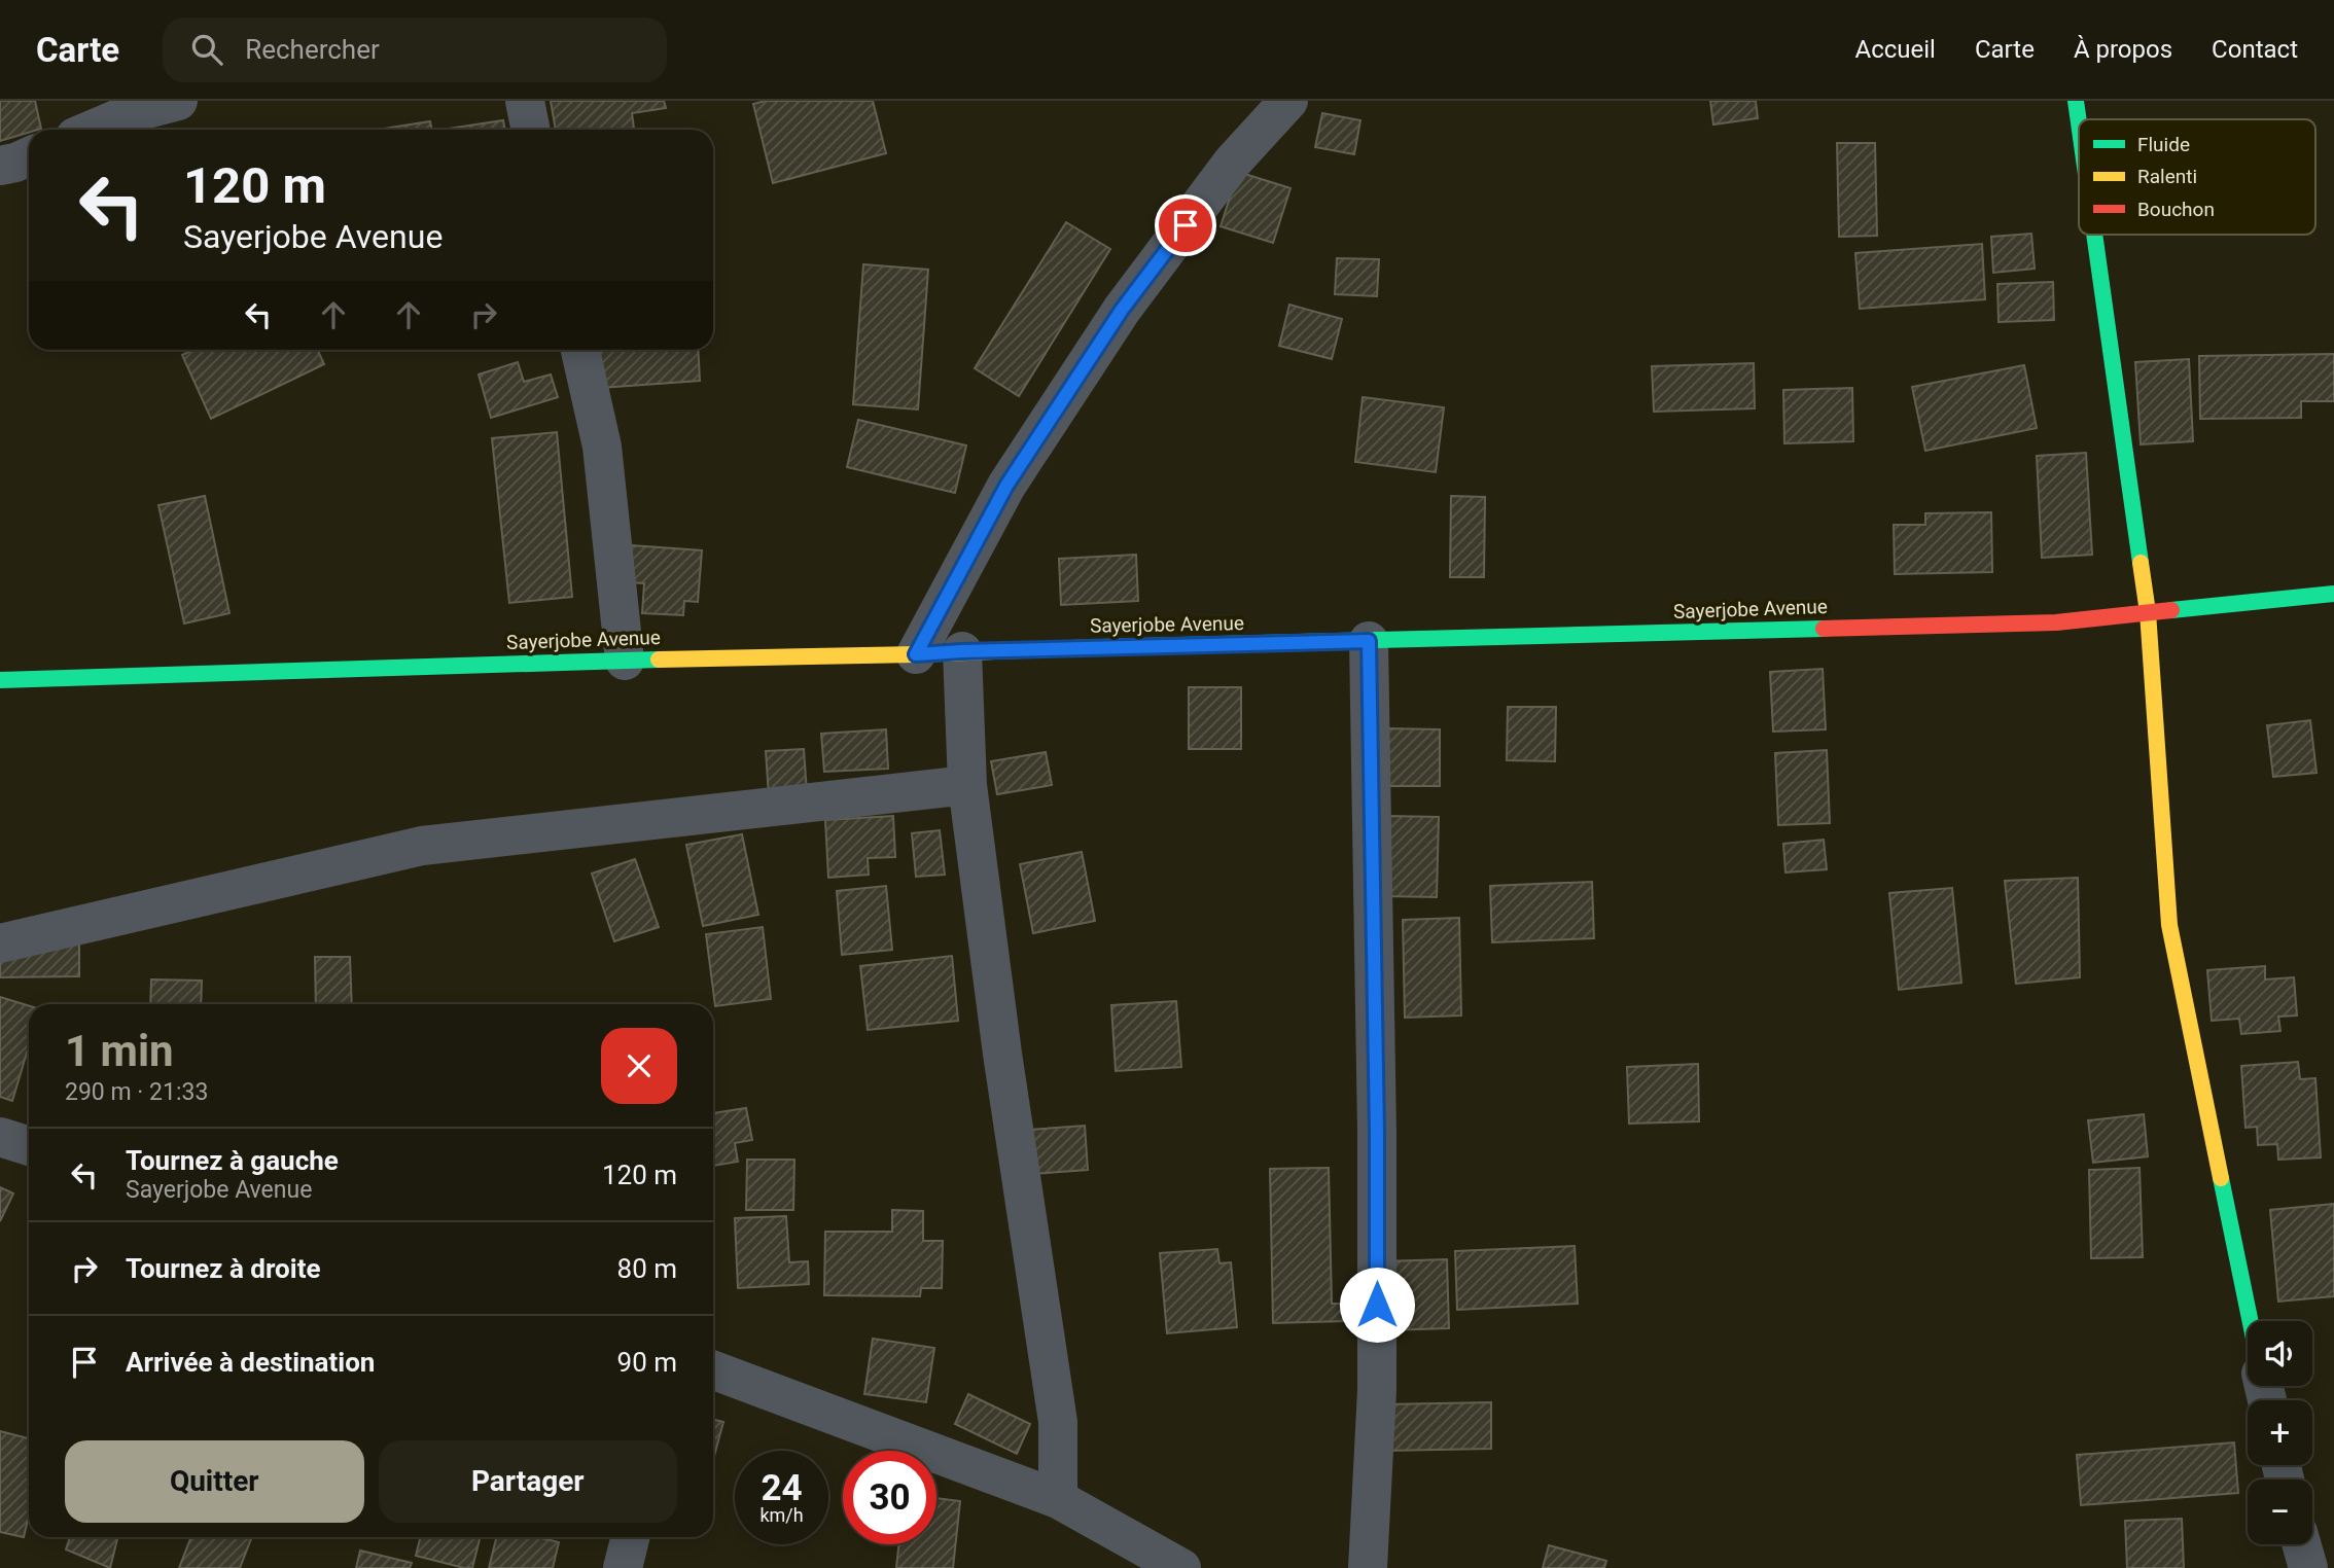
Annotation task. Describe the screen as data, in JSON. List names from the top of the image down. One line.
{"streets":{"street":["Sayerjobe Avenue"]},"legend":["Fluide","Ralenti","Bouchon"],"page":{"header":"Carte","search":"Rechercher","nav":["Accueil","Carte","À propos","Contact"],"turn":["120 m","Sayerjobe Avenue"],"heading":["1 min","290 m · 21:33"],"list":[{"name":"Tournez à gauche","note":"Sayerjobe Avenue","value":"120 m"},{"name":"Tournez à droite","value":"80 m"},{"name":"Arrivée à destination","value":"90 m"}],"map_buttons":["+","−"],"buttons":["Quitter","Partager"],"speed":"24 km/h","limit":"30"}}
